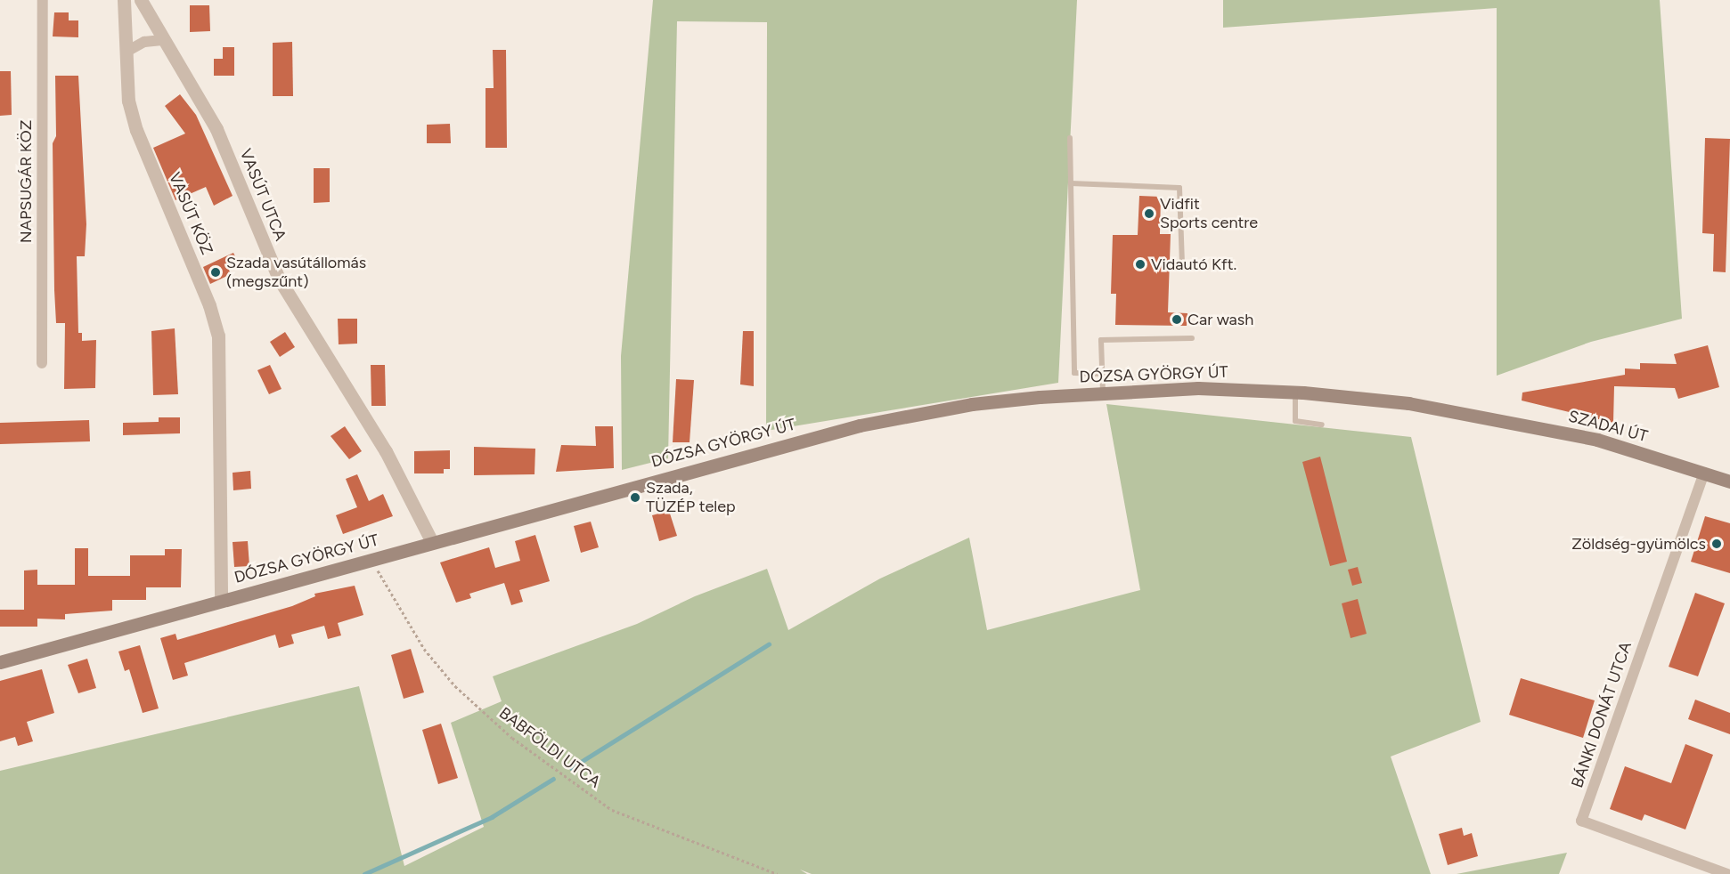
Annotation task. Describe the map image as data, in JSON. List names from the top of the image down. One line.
{"streets":{"main road":["DÓZSA GYÖRGY ÚT","SZADAI ÚT"],"street":["NAPSUGÁR KÖZ","VASÚT UTCA","VASÚT KÖZ","BÁNKI DONÁT UTCA"],"path":["BABFÖLDI UTCA"]},"crossings":[["VASÚT UTCA","DÓZSA GYÖRGY ÚT"],["VASÚT KÖZ","DÓZSA GYÖRGY ÚT"],["DÓZSA GYÖRGY ÚT","SZADAI ÚT"],["DÓZSA GYÖRGY ÚT","BABFÖLDI UTCA"],["SZADAI ÚT","BÁNKI DONÁT UTCA"]],"places":["Vidfit Sports centre","Vidautó Kft.","Szada vasútállomás (megszűnt)","Car wash","Szada, TÜZÉP telep","Zöldség-gyümölcs"]}
